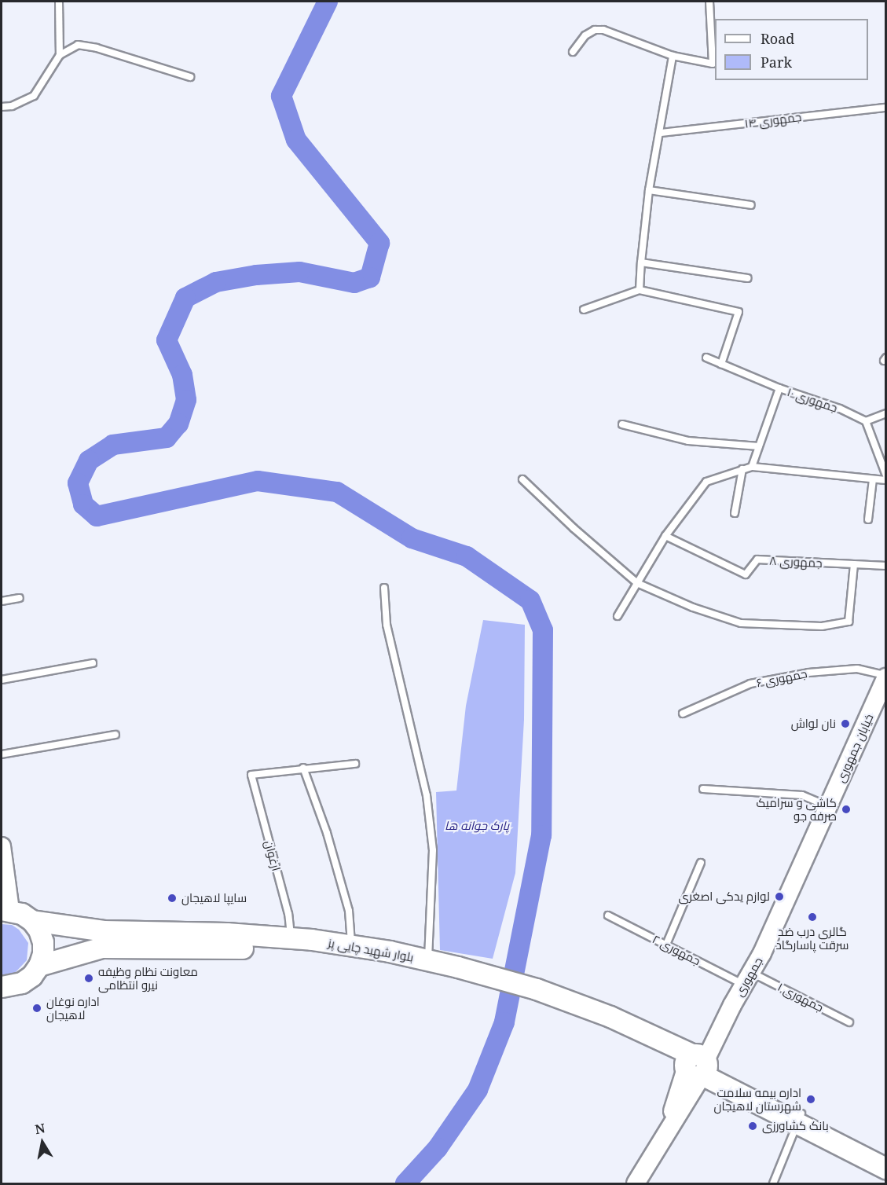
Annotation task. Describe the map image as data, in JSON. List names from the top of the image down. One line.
{"streets":{"main road":["خیابان جمهوری","بلوار شهید چایی پز","جمهوری"],"lane":["جمهوری ۱۴","جمهوری ۱۰","جمهوری ۸","جمهوری ۶","ارغوان","جمهوری ۲","جمهوری ۱"]},"crossings":[["جمهوری ۶","خیابان جمهوری"],["خیابان جمهوری","جمهوری"],["ارغوان","بلوار شهید چایی پز"],["بلوار شهید چایی پز","جمهوری"],["جمهوری ۲","جمهوری"],["جمهوری ۲","جمهوری ۱"],["جمهوری","جمهوری ۱"]],"parks":["پارک جوانه ها"],"places":["نان لواش","کاشی و سرامیک صرفه جو","لوازم یدکی اصغری","سایپا لاهیجان","گالری درب ضد سرقت پاسارگاد","معاونت نظام وظیفه نیرو انتظامی","اداره نوغان لاهیجان","اداره بیمه سلامت شهرستان لاهیجان","بانک کشاورزی"],"legend":["Road","Park"],"north":"top"}
